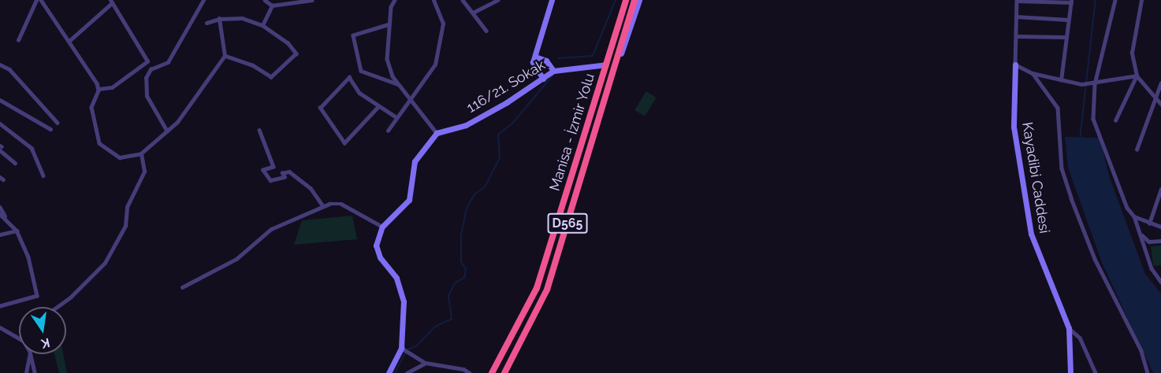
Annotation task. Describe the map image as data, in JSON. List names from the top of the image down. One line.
{"streets":{"highway":["Manisa - İzmir Yolu","D565"],"street":["116/21. Sokak","Kayadibi Caddesi"]},"crossings":[["116/21. Sokak","Manisa - İzmir Yolu"]],"north":"bottom"}
